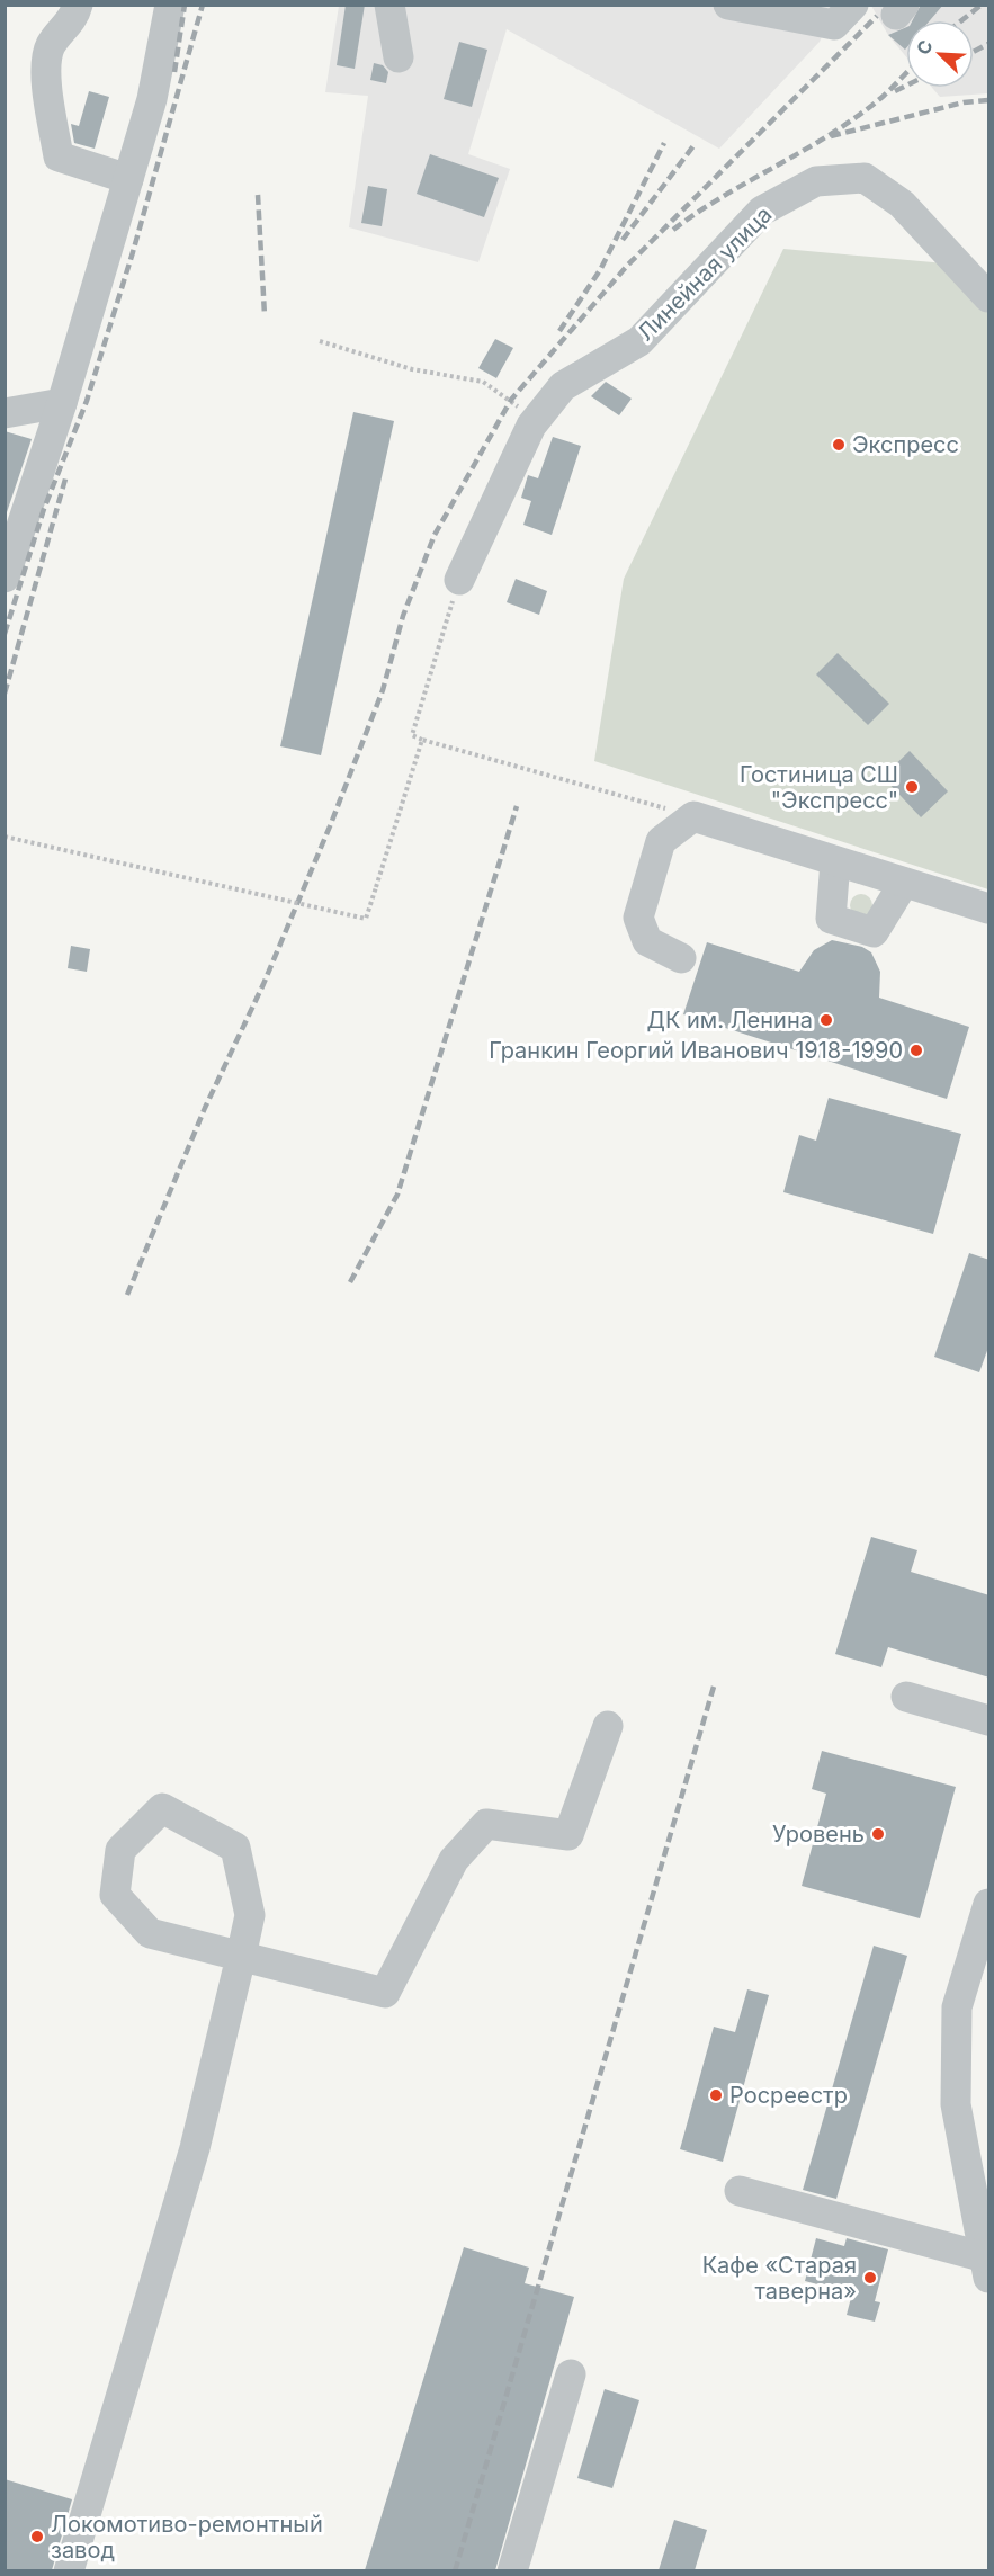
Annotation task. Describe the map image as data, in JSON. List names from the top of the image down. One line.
{"streets":{"street":["Линейная улица"]},"places":["Экспресс","Гостиница СШ \"Экспресс\"","ДК им. Ленина","Гранкин Георгий Иванович 1918-1990","Уровень","Росреестр","Кафе «Старая таверна»","Локомотиво-ремонтный завод"],"north":"top left"}
